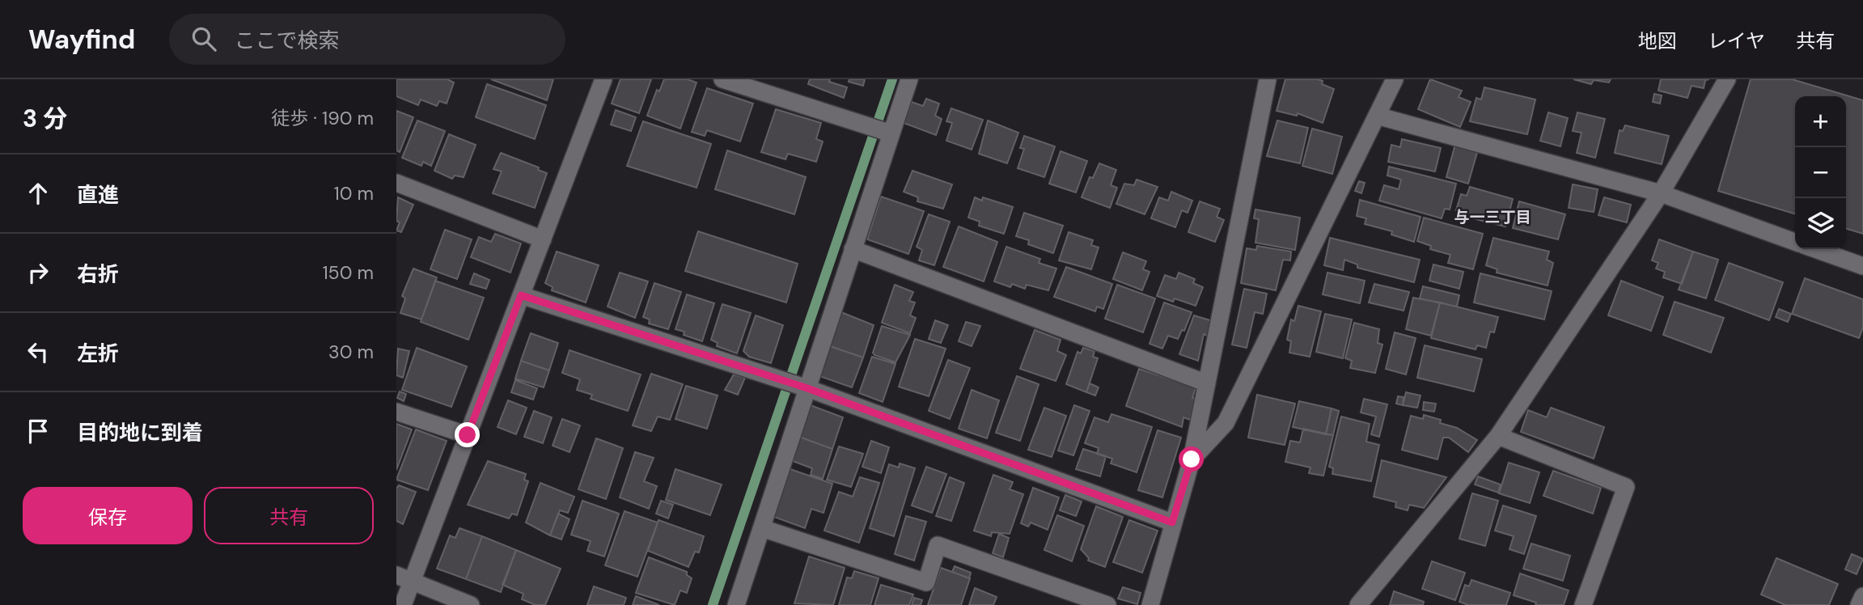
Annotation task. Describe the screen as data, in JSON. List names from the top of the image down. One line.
{"districts":["与一三丁目"],"page":{"header":"Wayfind","search":"ここで検索","nav":["地図","レイヤ","共有"],"heading":["3 分","徒歩 · 190 m"],"map_buttons":["+","−"],"list":[["直進","10 m"],["右折","150 m"],["左折","30 m"],"目的地に到着"],"buttons":["保存","共有"]}}
